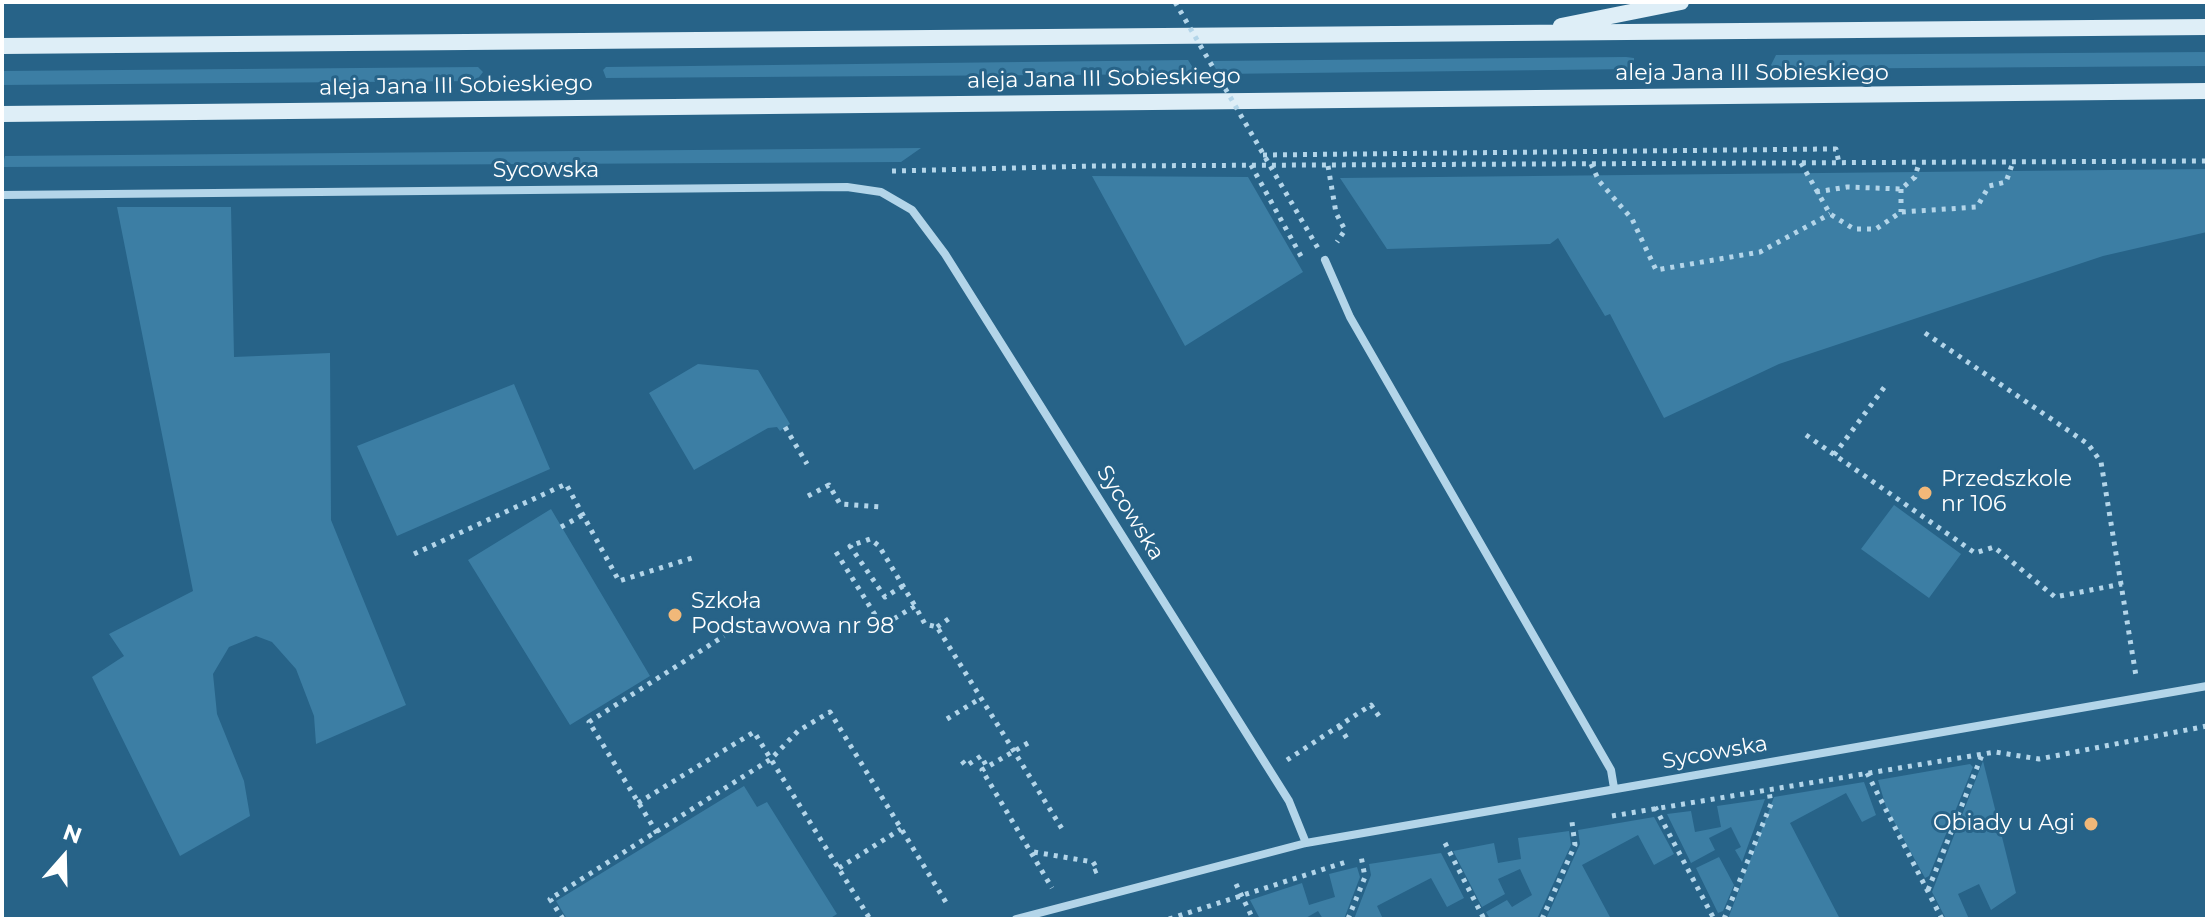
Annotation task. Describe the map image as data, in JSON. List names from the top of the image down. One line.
{"streets":{"main road":["aleja Jana III Sobieskiego"],"street":["Sycowska"]},"places":["Przedszkole nr 106","Szkoła Podstawowa nr 98","Obiady u Agi"],"north":"top"}
